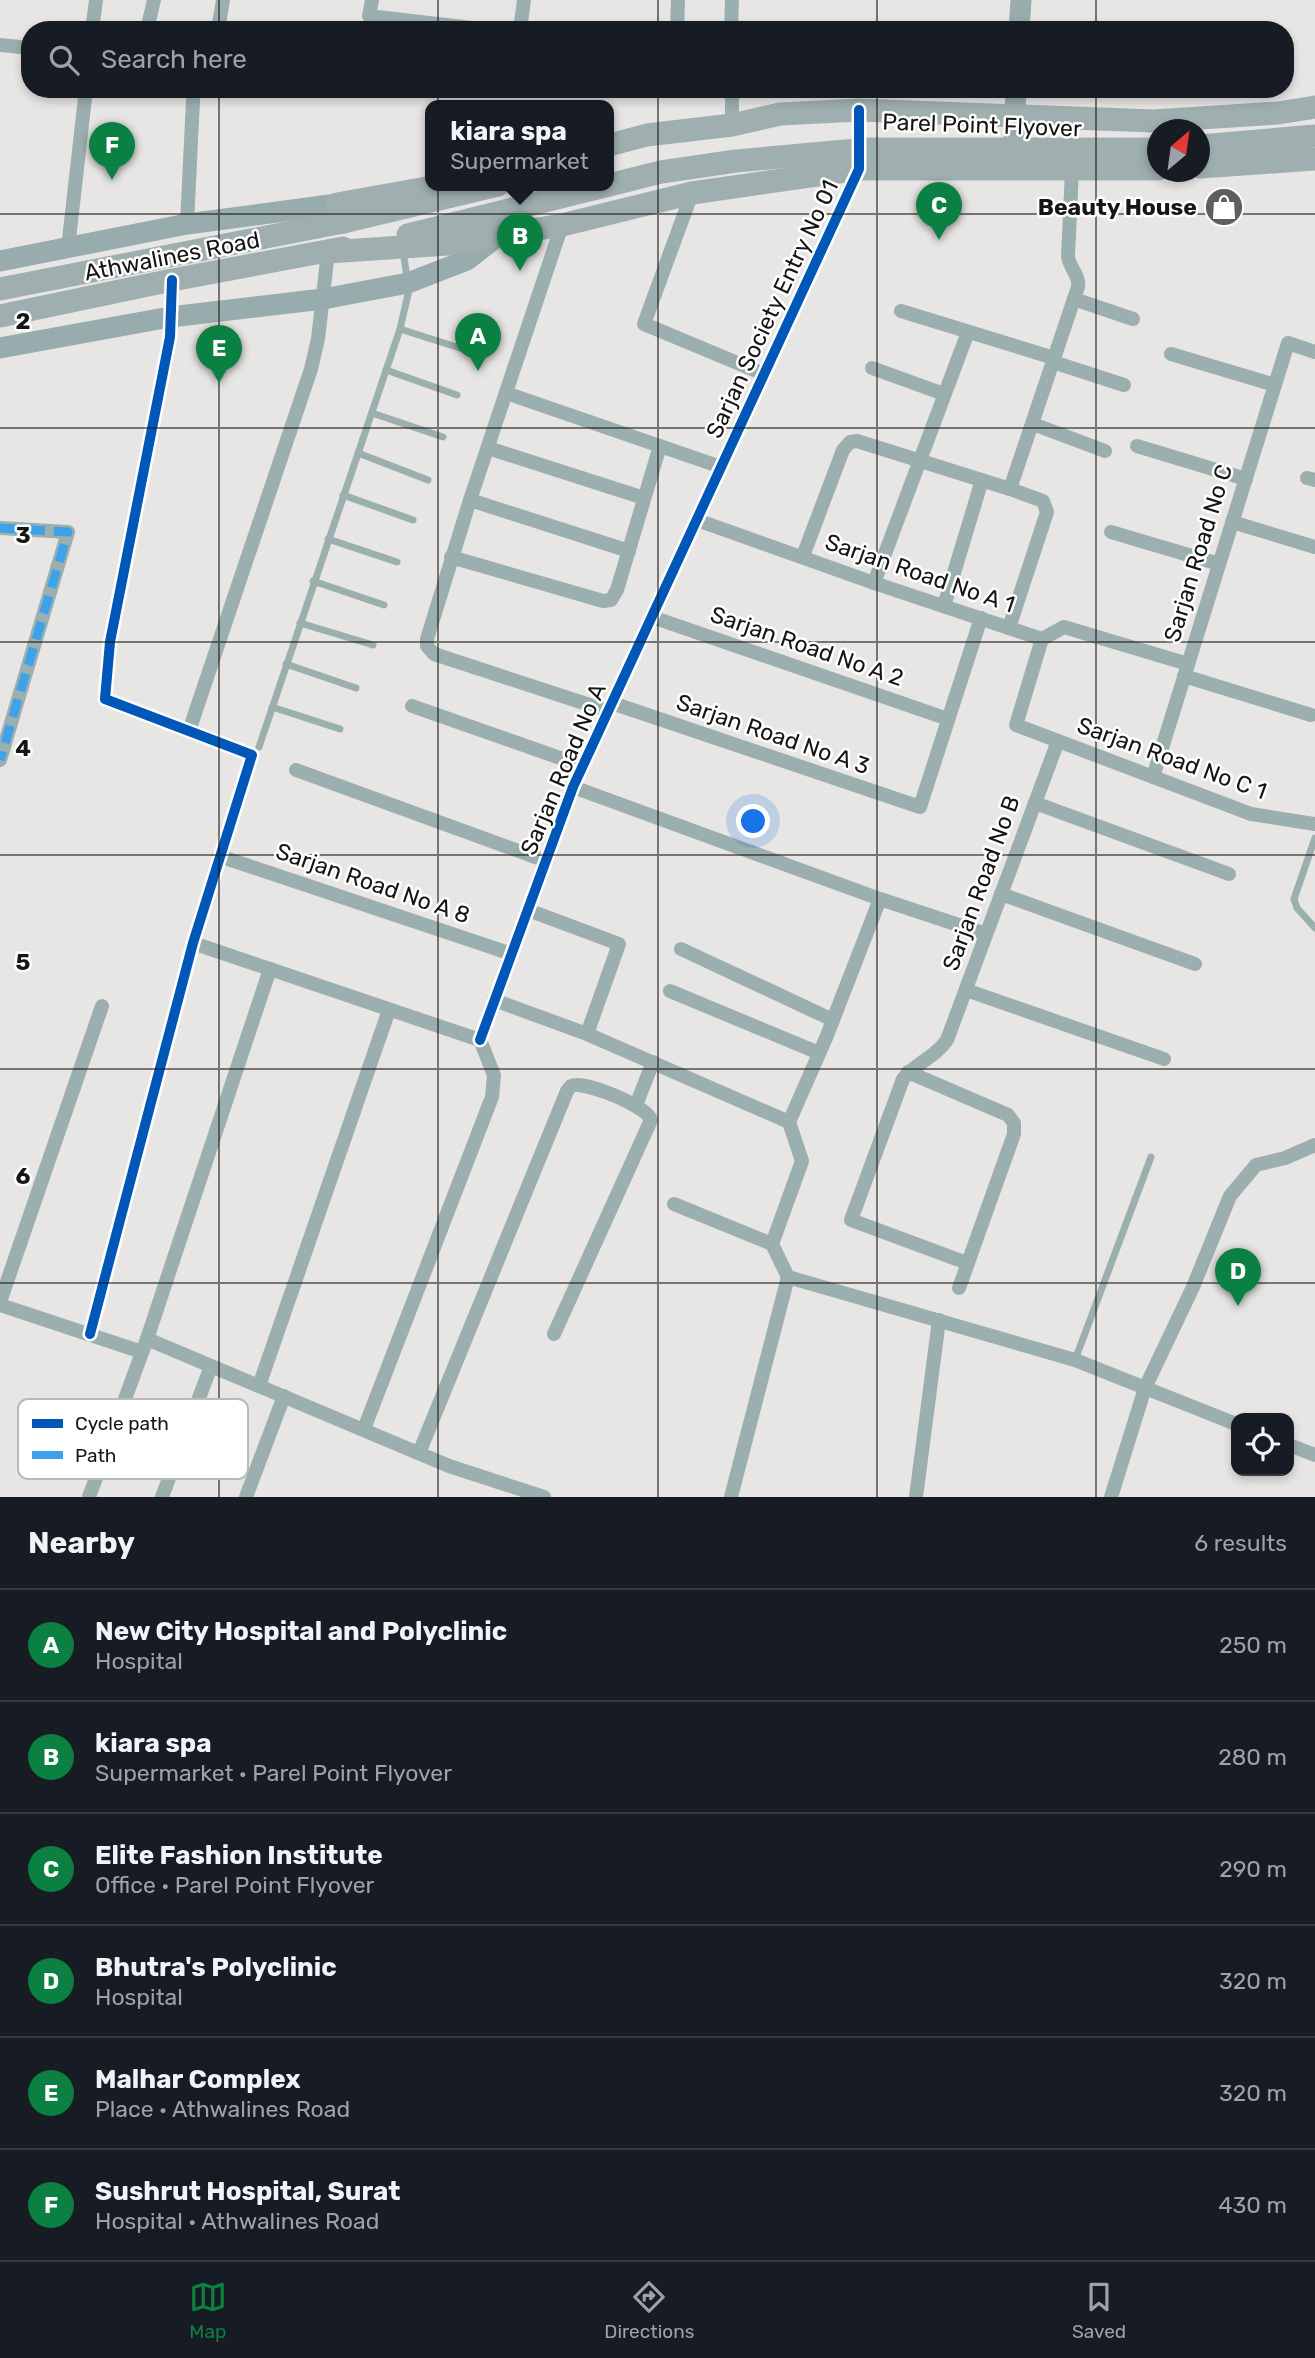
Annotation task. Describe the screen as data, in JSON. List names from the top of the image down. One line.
{"streets":{"main road":["Parel Point Flyover","Athwalines Road"],"street":["Sarjan Society Entry No 01","Sarjan Road No C","Sarjan Road No A 1","Sarjan Road No A 2","Sarjan Road No A 3","Sarjan Road No C 1","Sarjan Road No A","Sarjan Road No A 8","Sarjan Road No B"]},"crossings":[["Parel Point Flyover","Athwalines Road"],["Sarjan Society Entry No 01","Sarjan Road No A 1"],["Sarjan Society Entry No 01","Sarjan Road No A"],["Sarjan Road No C","Sarjan Road No C 1"],["Sarjan Road No A 1","Sarjan Road No C 1"],["Sarjan Road No A 1","Sarjan Road No A"],["Sarjan Road No A 2","Sarjan Road No A 3"],["Sarjan Road No A 2","Sarjan Road No A"],["Sarjan Road No A 3","Sarjan Road No A"],["Sarjan Road No C 1","Sarjan Road No B"],["Sarjan Road No A","Sarjan Road No A 8"]],"places":{"shop":["Beauty House"]},"legend":["Cycle path","Path"],"north":"top right","page":{"search":"Search here","popup":["kiara spa","Supermarket"],"pins":["F","C","B","A","E","D"],"heading":["Nearby","6 results"],"list":[{"mark":"A","name":"New City Hospital and Polyclinic","note":"Hospital","value":"250 m"},{"mark":"B","name":"kiara spa","note":"Supermarket · Parel Point Flyover","value":"280 m"},{"mark":"C","name":"Elite Fashion Institute","note":"Office · Parel Point Flyover","value":"290 m"},{"mark":"D","name":"Bhutra's Polyclinic","note":"Hospital","value":"320 m"},{"mark":"E","name":"Malhar Complex","note":"Place · Athwalines Road","value":"320 m"},{"mark":"F","name":"Sushrut Hospital, Surat","note":"Hospital · Athwalines Road","value":"430 m"}],"nav":["Map","Directions","Saved"]},"grid":{"rows":["2","3","4","5","6"]}}
